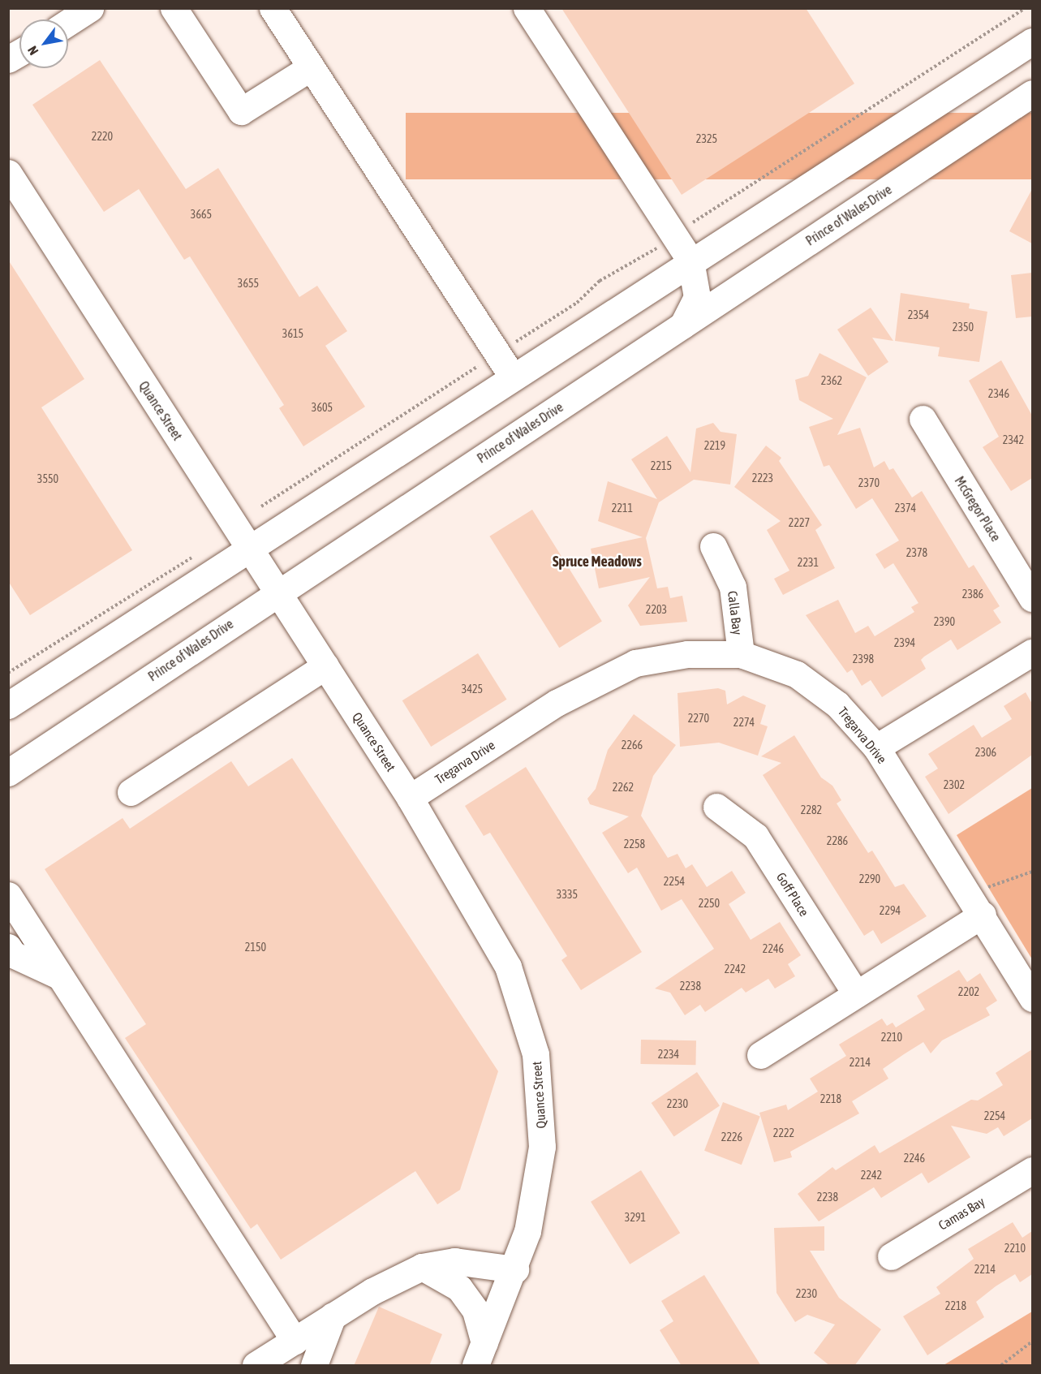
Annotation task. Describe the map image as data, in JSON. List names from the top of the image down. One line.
{"streets":{"street":["Prince of Wales Drive","Quance Street","McGregor Place","Calla Bay","Tregarva Drive","Goff Place","Camas Bay"]},"crossings":[["Prince of Wales Drive","Quance Street"],["Quance Street","Tregarva Drive"],["Calla Bay","Tregarva Drive"]],"districts":["Spruce Meadows"],"house_numbers":["2220","2325","3665","3655","2354","2350","3615","2362","2346","3605","2342","2219","2215","2223","3550","2370","2211","2374","2227","2378","2231","2386","2203","2390","2394","2398","3425","2270","2274","2266","2306","2302","2262","2282","2286","2258","2290","2254","3335","2250","2294","2150","2246","2242","2238","2202","2210","2234","2214","2218","2230","2254","2222","2226","2246","2242","2238","3291","2210","2214","2230","2218"],"north":"bottom left"}
